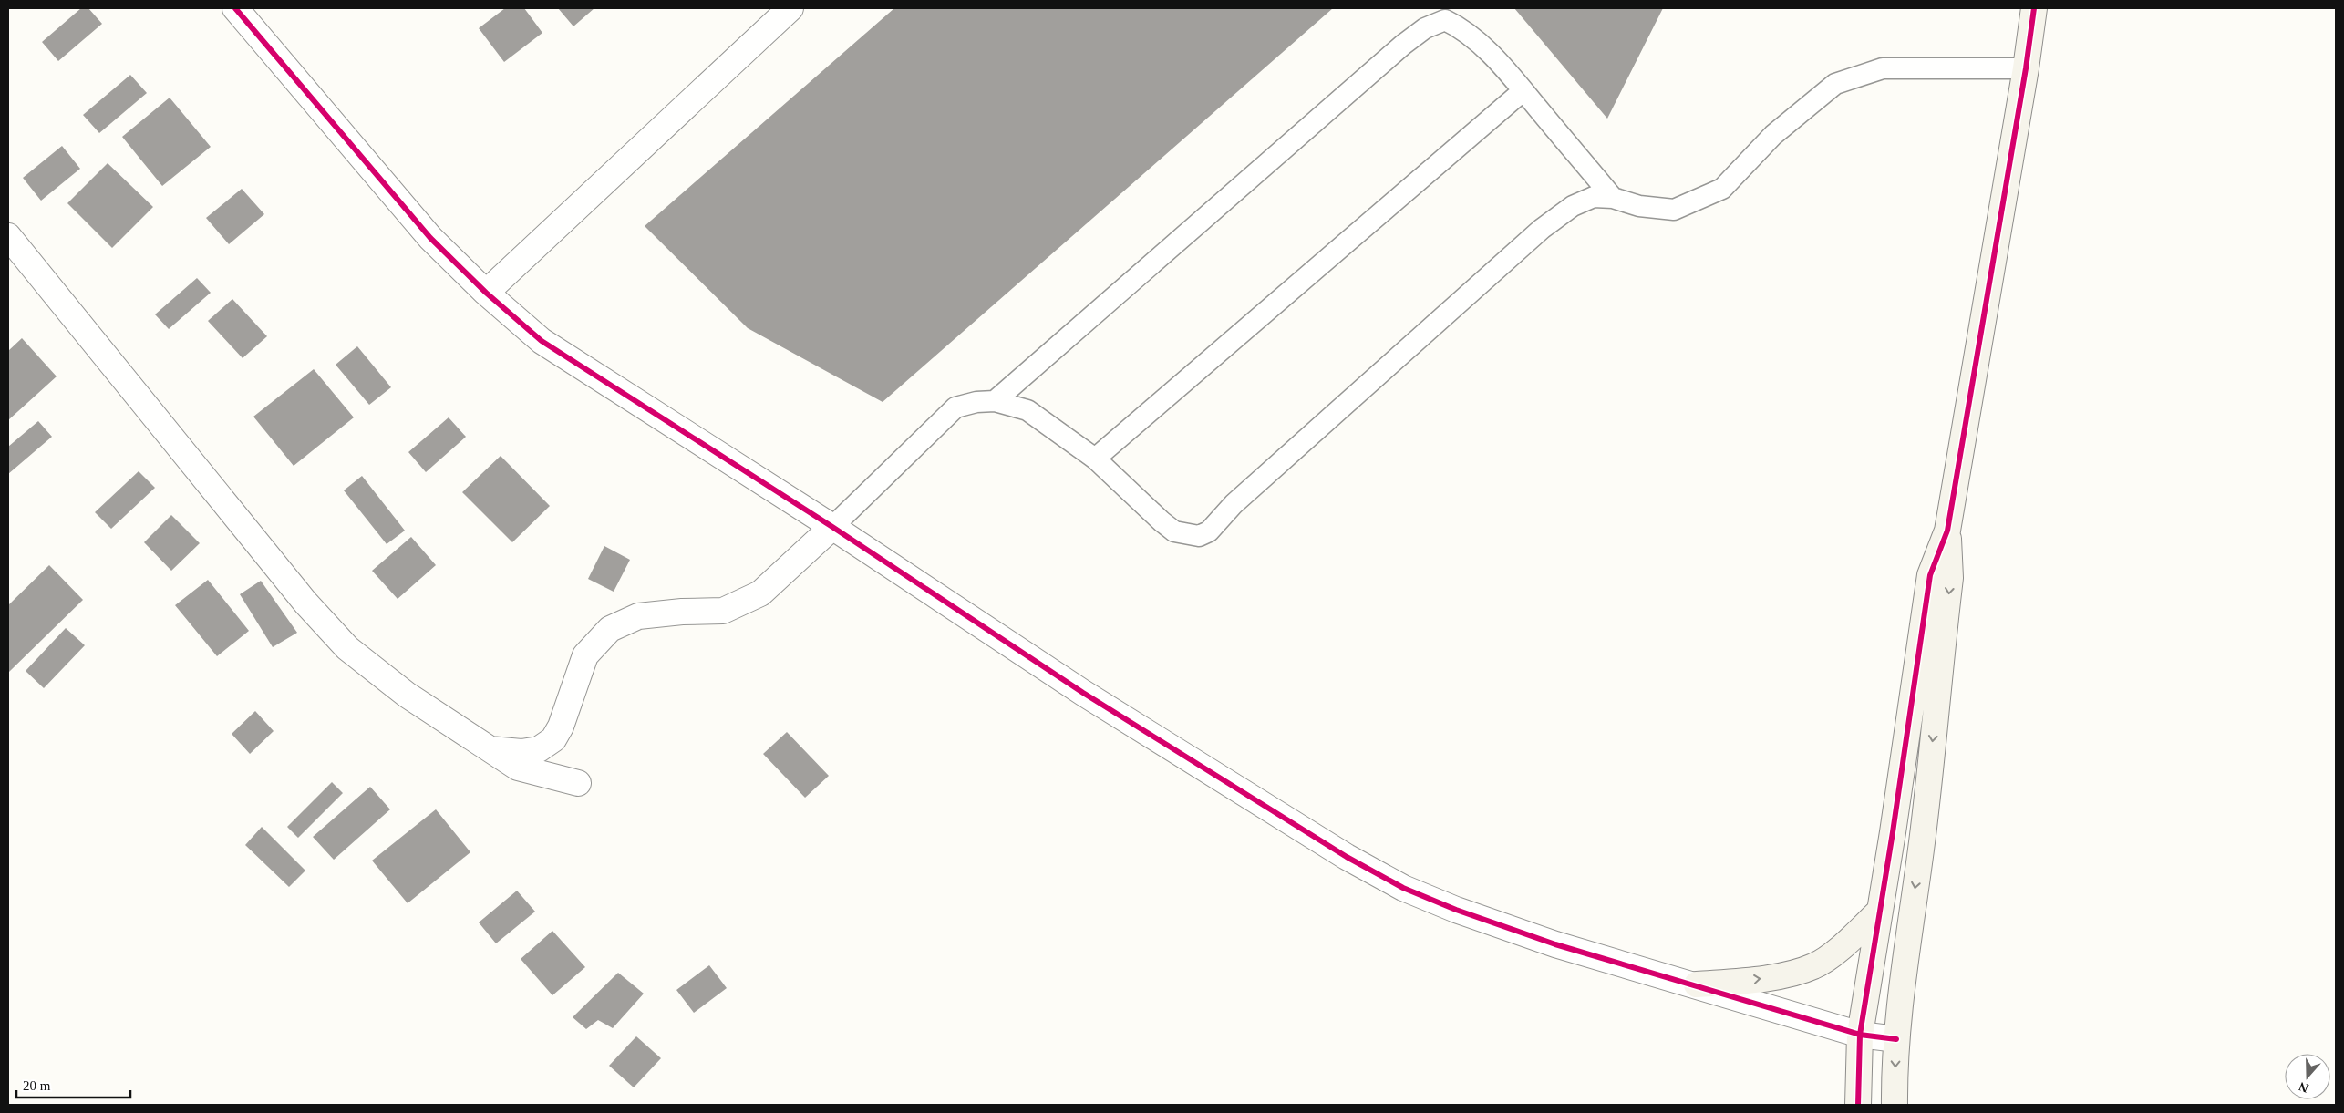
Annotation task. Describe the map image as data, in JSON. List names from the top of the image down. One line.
{"scale_bar":"20 m","north":"bottom"}
